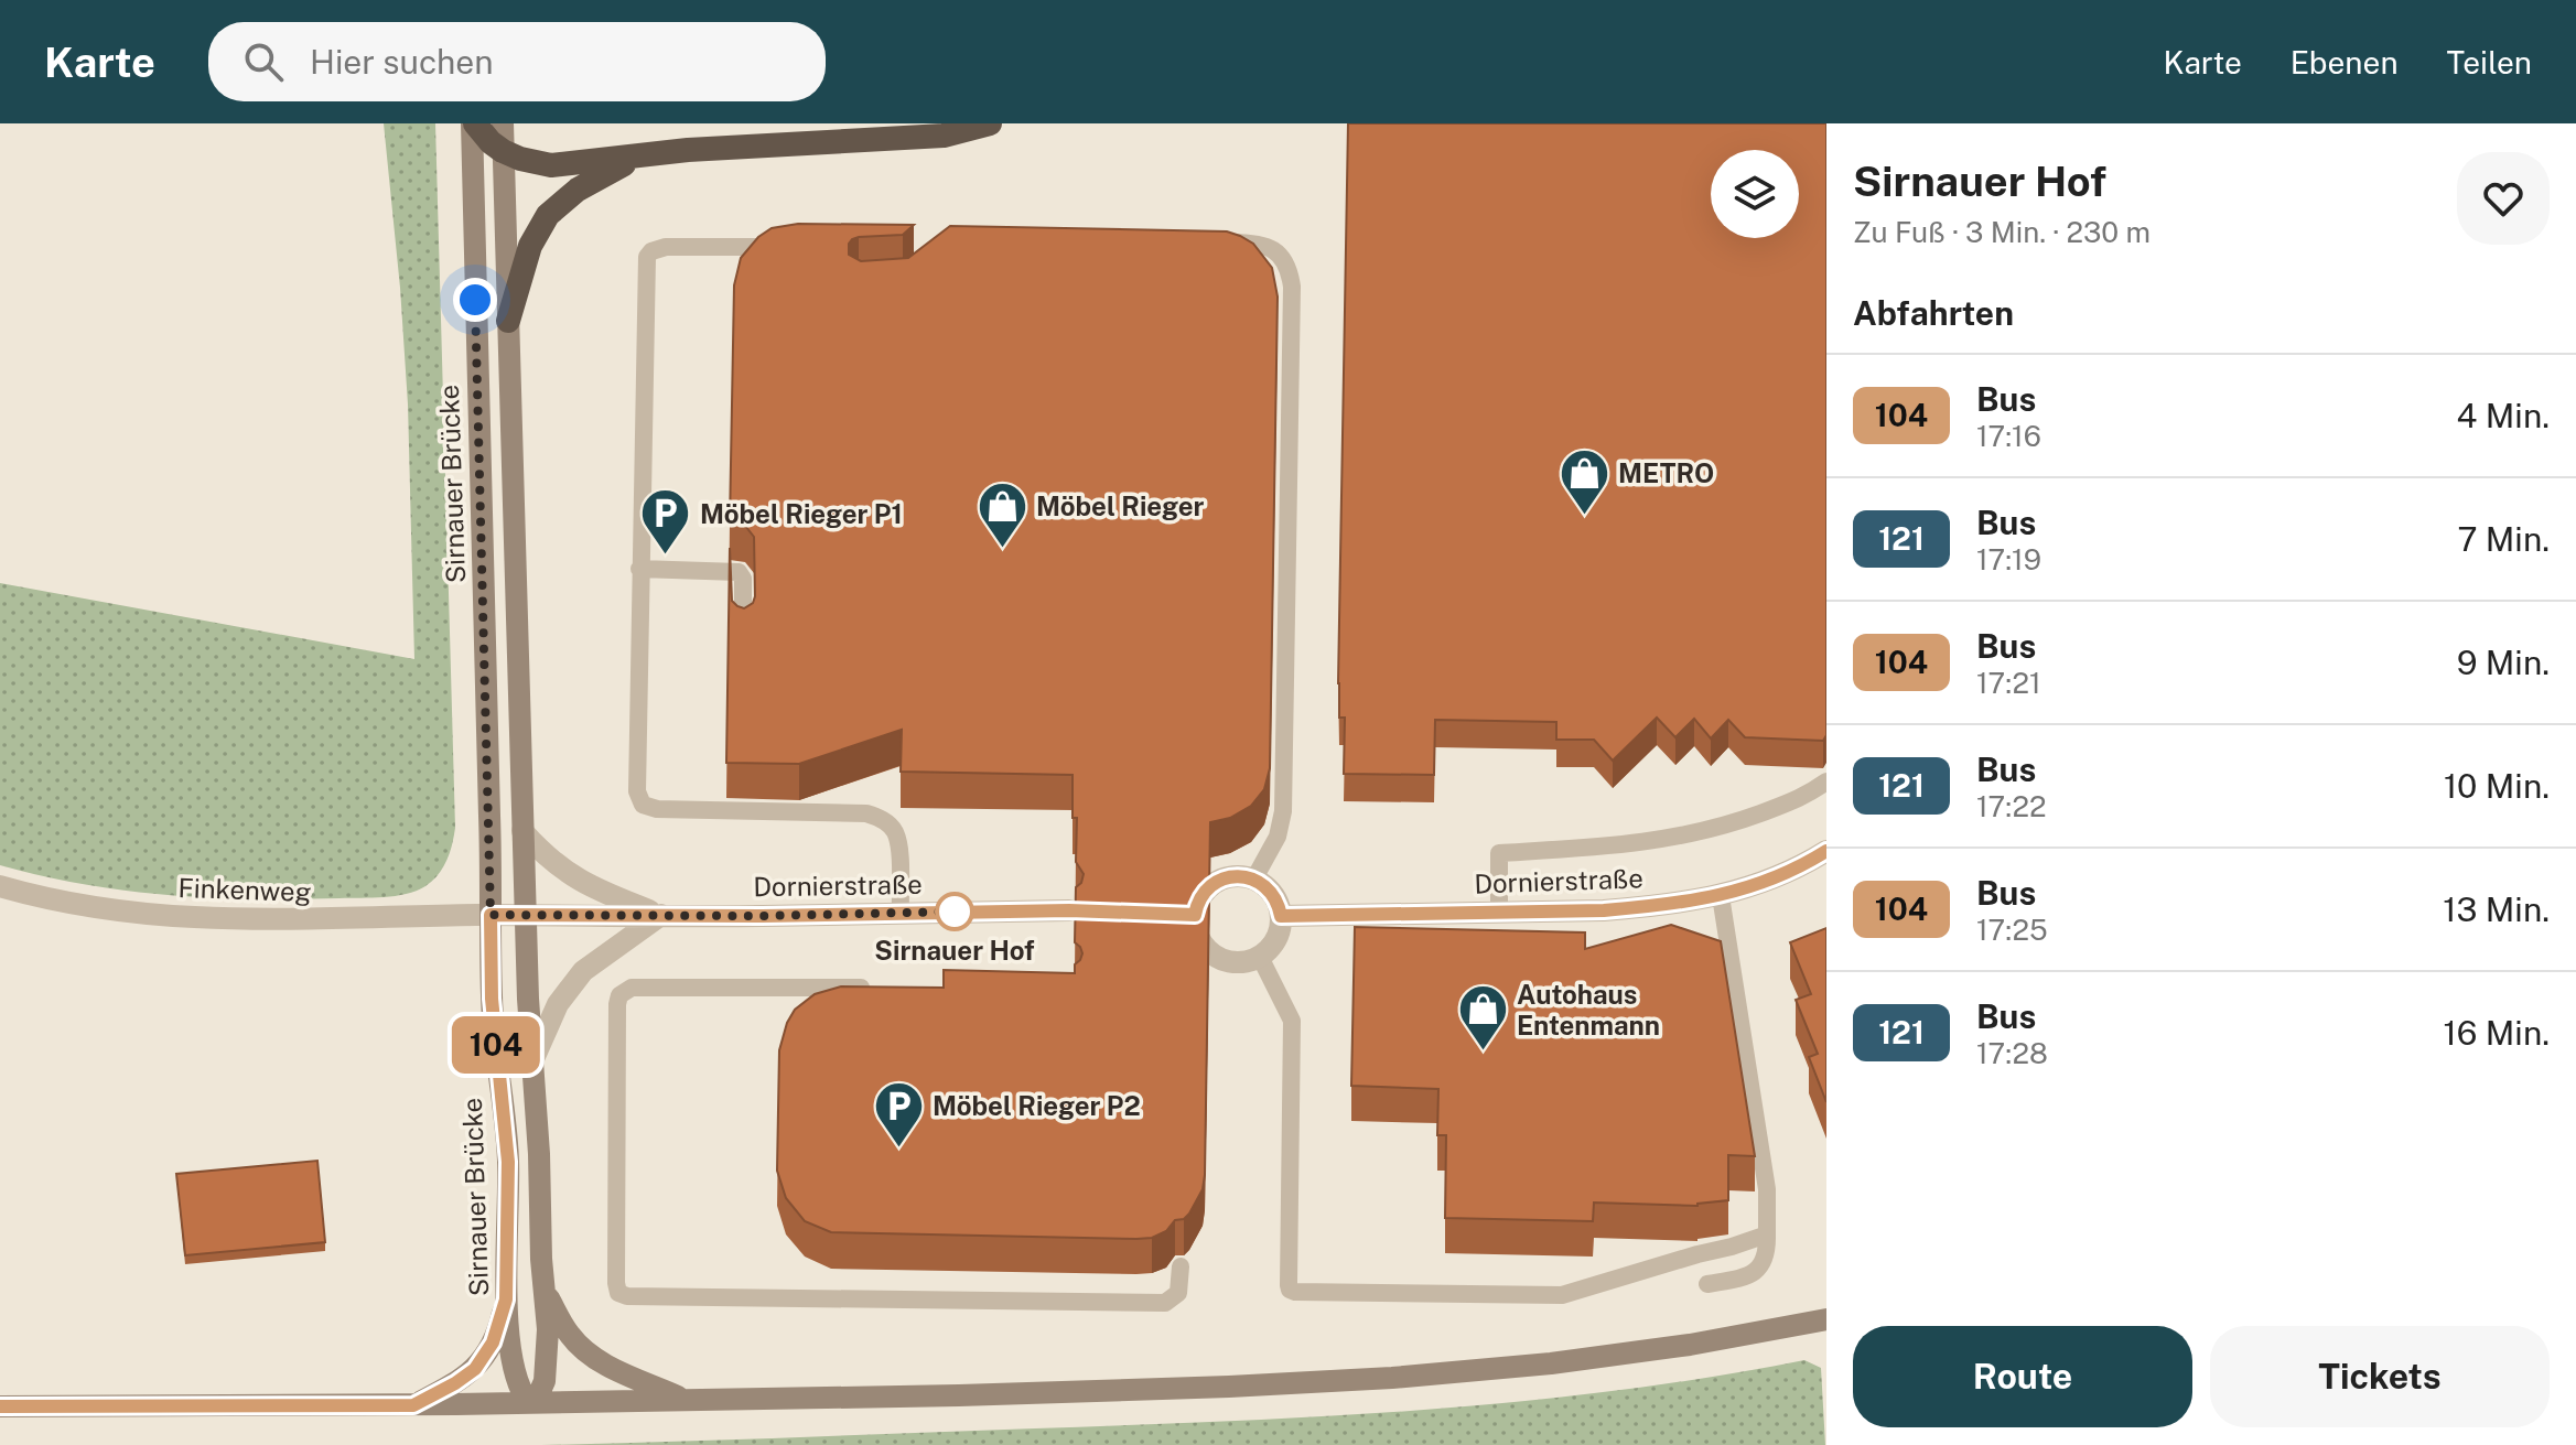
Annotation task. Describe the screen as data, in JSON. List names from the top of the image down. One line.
{"streets":{"main road":["Sirnauer Brücke"],"street":["Dornierstraße","Finkenweg"]},"crossings":[["Sirnauer Brücke","Dornierstraße"],["Sirnauer Brücke","Finkenweg"],["Dornierstraße","Finkenweg"]],"places":{"shop":["METRO","Möbel Rieger","Autohaus Entenmann"],"parking":["Möbel Rieger P1","Möbel Rieger P2"],"other":["Sirnauer Hof"]},"lines":["bus line 104"],"page":{"header":"Karte","search":"Hier suchen","nav":["Karte","Ebenen","Teilen"],"on_map":"104","heading":[["Sirnauer Hof","Zu Fuß · 3 Min. · 230 m"],"Abfahrten"],"list":[{"mark":"104","name":"Bus","note":"17:16","value":"4 Min."},{"mark":"121","name":"Bus","note":"17:19","value":"7 Min."},{"mark":"104","name":"Bus","note":"17:21","value":"9 Min."},{"mark":"121","name":"Bus","note":"17:22","value":"10 Min."},{"mark":"104","name":"Bus","note":"17:25","value":"13 Min."},{"mark":"121","name":"Bus","note":"17:28","value":"16 Min."}],"buttons":["Route","Tickets"]}}
